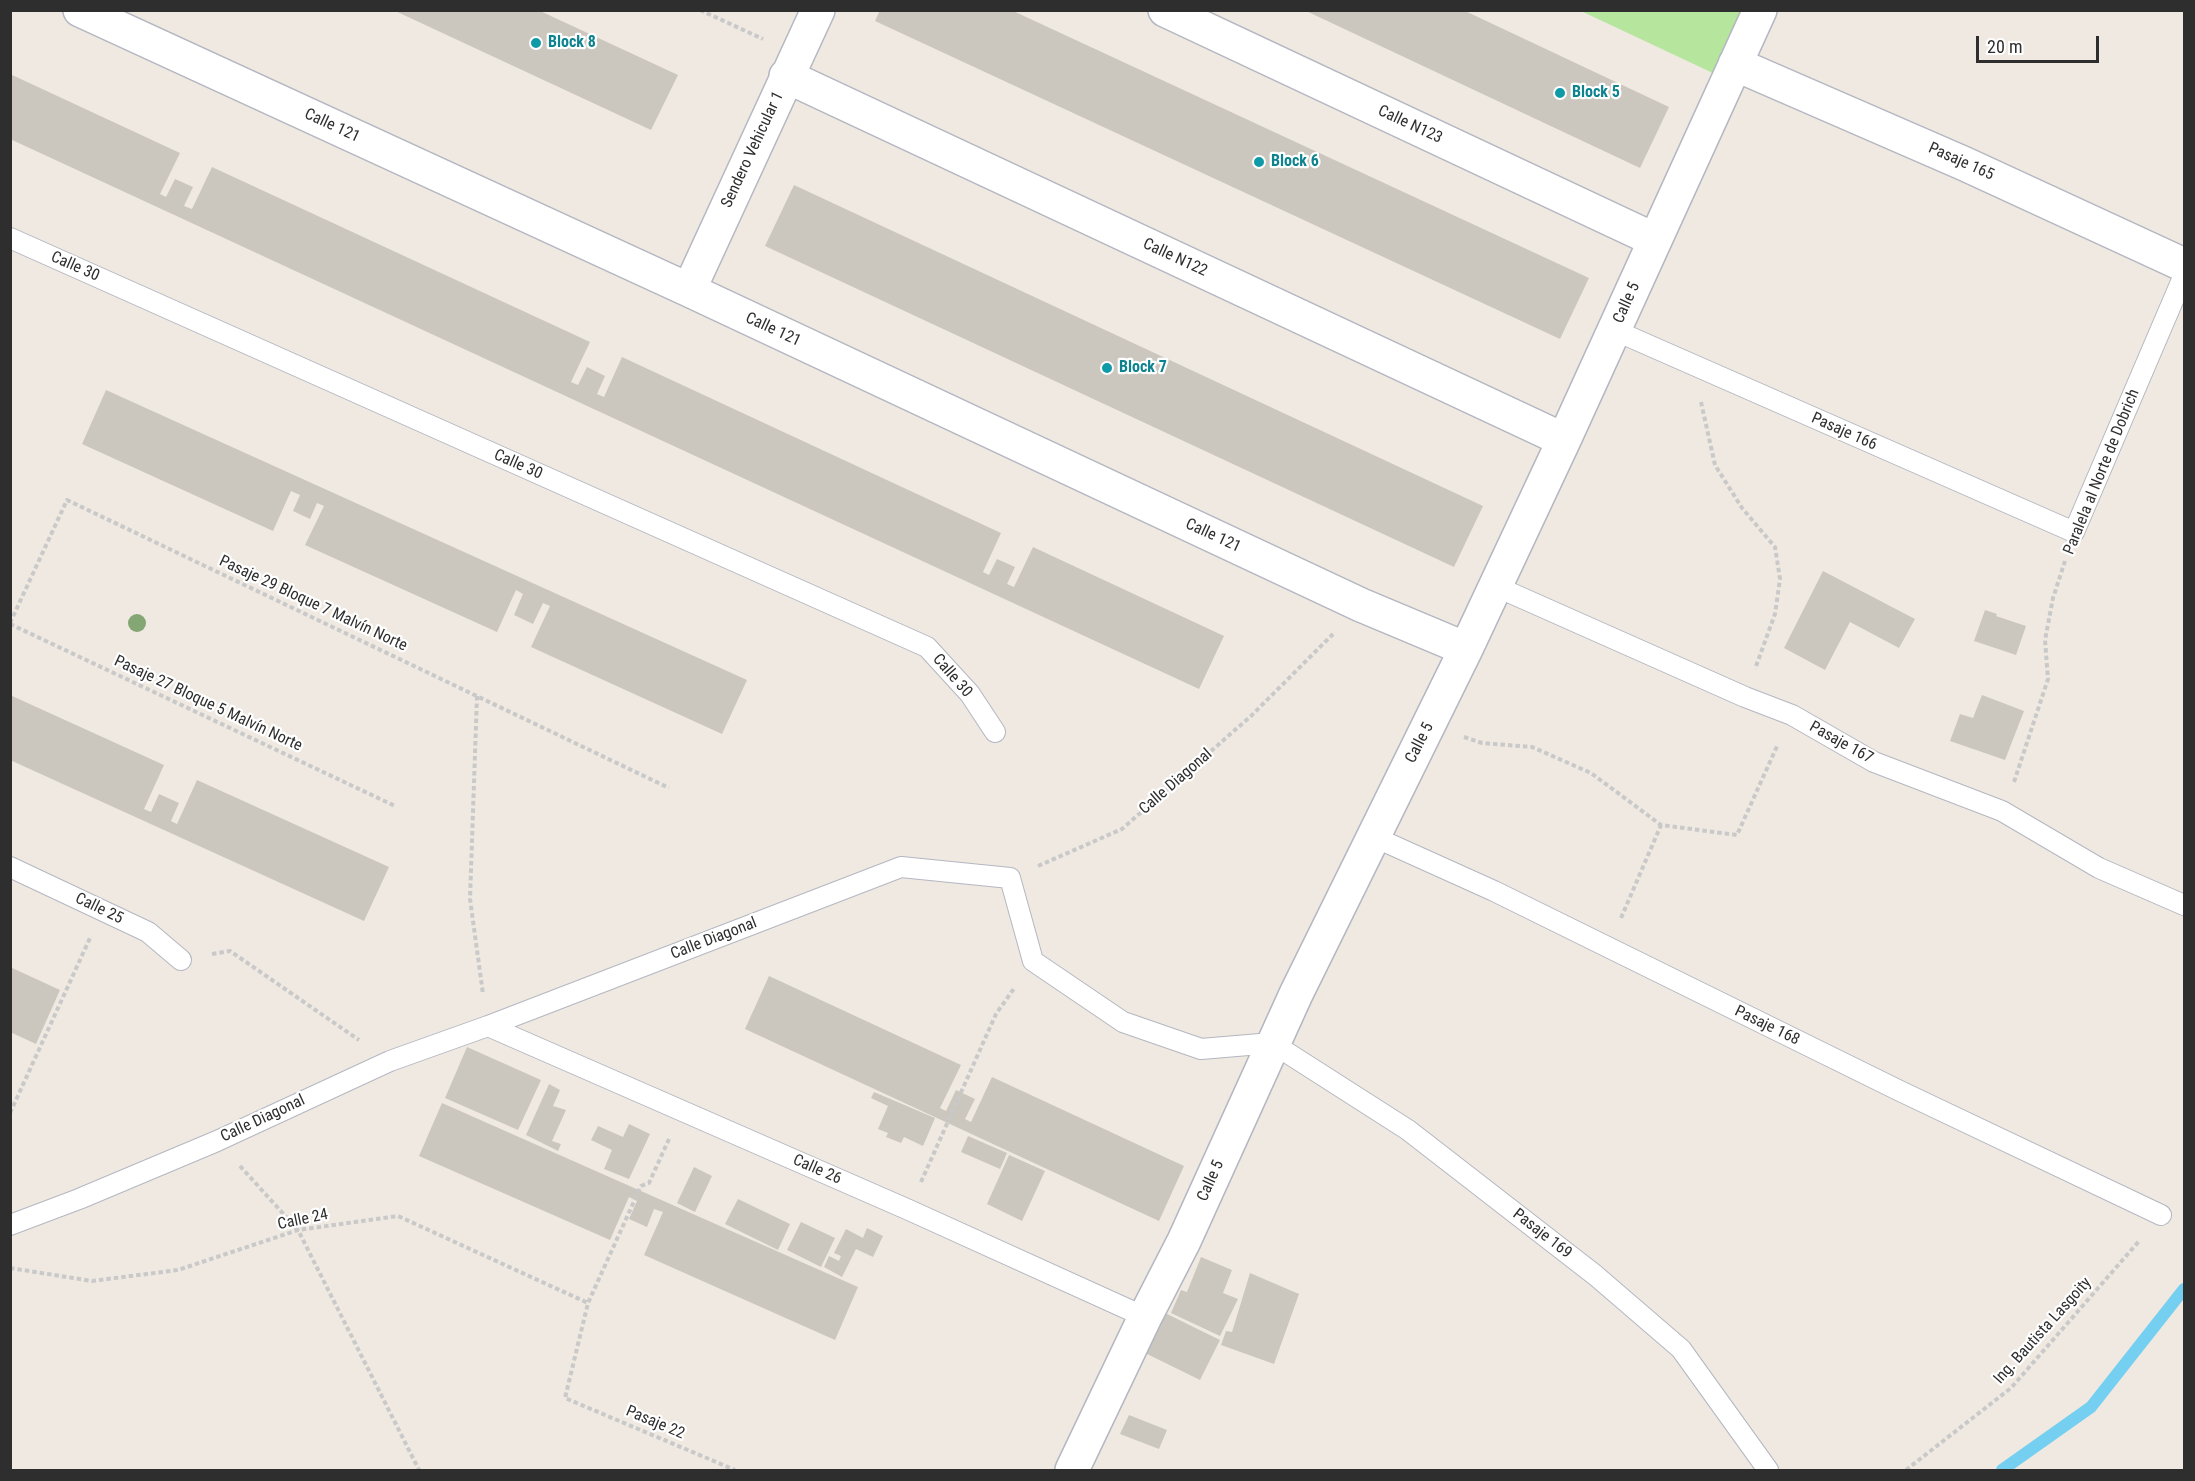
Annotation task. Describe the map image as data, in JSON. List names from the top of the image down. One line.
{"streets":{"street":["Calle N123","Calle 121","Sendero Vehicular 1","Pasaje 165","Calle N122","Calle 5"],"lane":["Calle 30","Pasaje 166","Paralela al Norte de Dobrich","Pasaje 167","Calle Diagonal","Calle 25","Pasaje 168","Calle 26","Pasaje 169"],"path":["Pasaje 29 Bloque 7 Malvín Norte","Pasaje 27 Bloque 5 Malvín Norte","Calle 24","Ing. Bautista Lasgoity","Pasaje 22"]},"crossings":[["Calle N123","Calle 5"],["Calle 121","Sendero Vehicular 1"],["Calle 121","Calle 5"],["Calle 121","Calle Diagonal"],["Sendero Vehicular 1","Calle N122"],["Pasaje 165","Calle 5"],["Calle N122","Calle 5"],["Calle 5","Pasaje 166"],["Calle 5","Pasaje 167"],["Calle 5","Pasaje 168"],["Calle 5","Calle 26"],["Calle 5","Pasaje 169"],["Pasaje 166","Paralela al Norte de Dobrich"],["Paralela al Norte de Dobrich","Pasaje 167"],["Pasaje 29 Bloque 7 Malvín Norte","Pasaje 27 Bloque 5 Malvín Norte"],["Calle Diagonal","Calle 26"],["Pasaje 168","Ing. Bautista Lasgoity"],["Calle 24","Pasaje 22"]],"places":["Block 8","Block 5","Block 6","Block 7"],"scale_bar":"20 m"}
